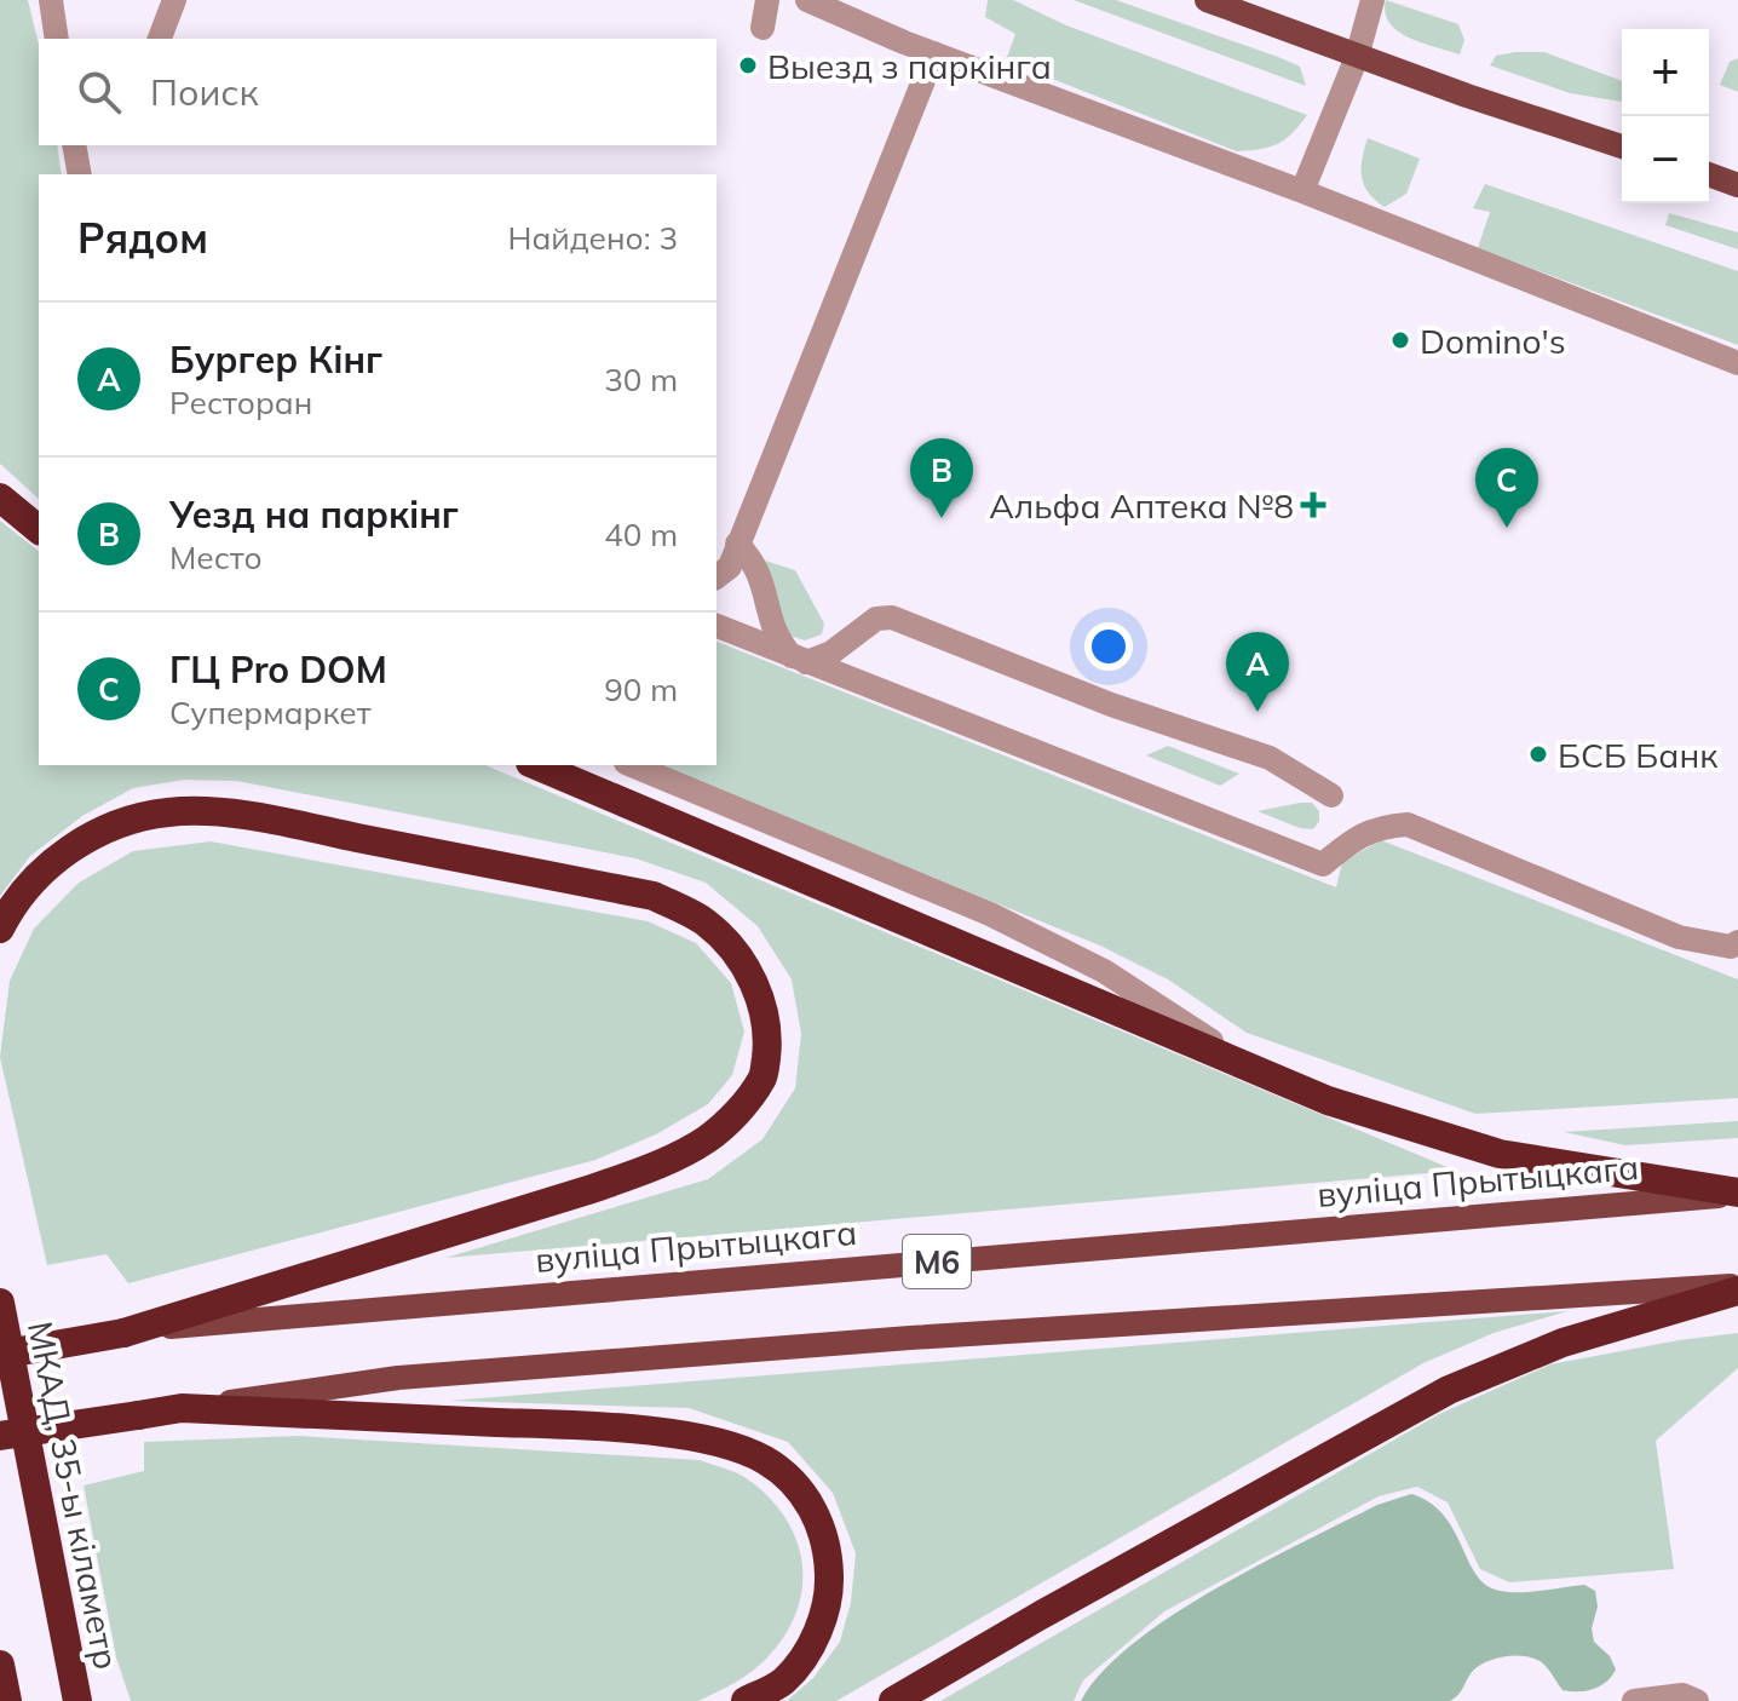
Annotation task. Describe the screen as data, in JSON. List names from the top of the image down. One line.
{"streets":{"highway":["М6","МКАД, 35-ы кіламетр"],"main road":["вуліца Прытыцкага"]},"crossings":[["вуліца Прытыцкага","М6"]],"places":{"other":["Выезд з паркінга","Domino's","БСБ Банк"],"health":["Альфа Аптека №8"]},"page":{"map_buttons":["+","−"],"search":"Поиск","heading":["Рядом","Найдено: 3"],"list":[{"mark":"A","name":"Бургер Кінг","note":"Ресторан","value":"30 m"},{"mark":"B","name":"Уезд на паркінг","note":"Место","value":"40 m"},{"mark":"C","name":"ГЦ Pro DOM","note":"Супермаркет","value":"90 m"}],"pins":["B","C","A"]}}
